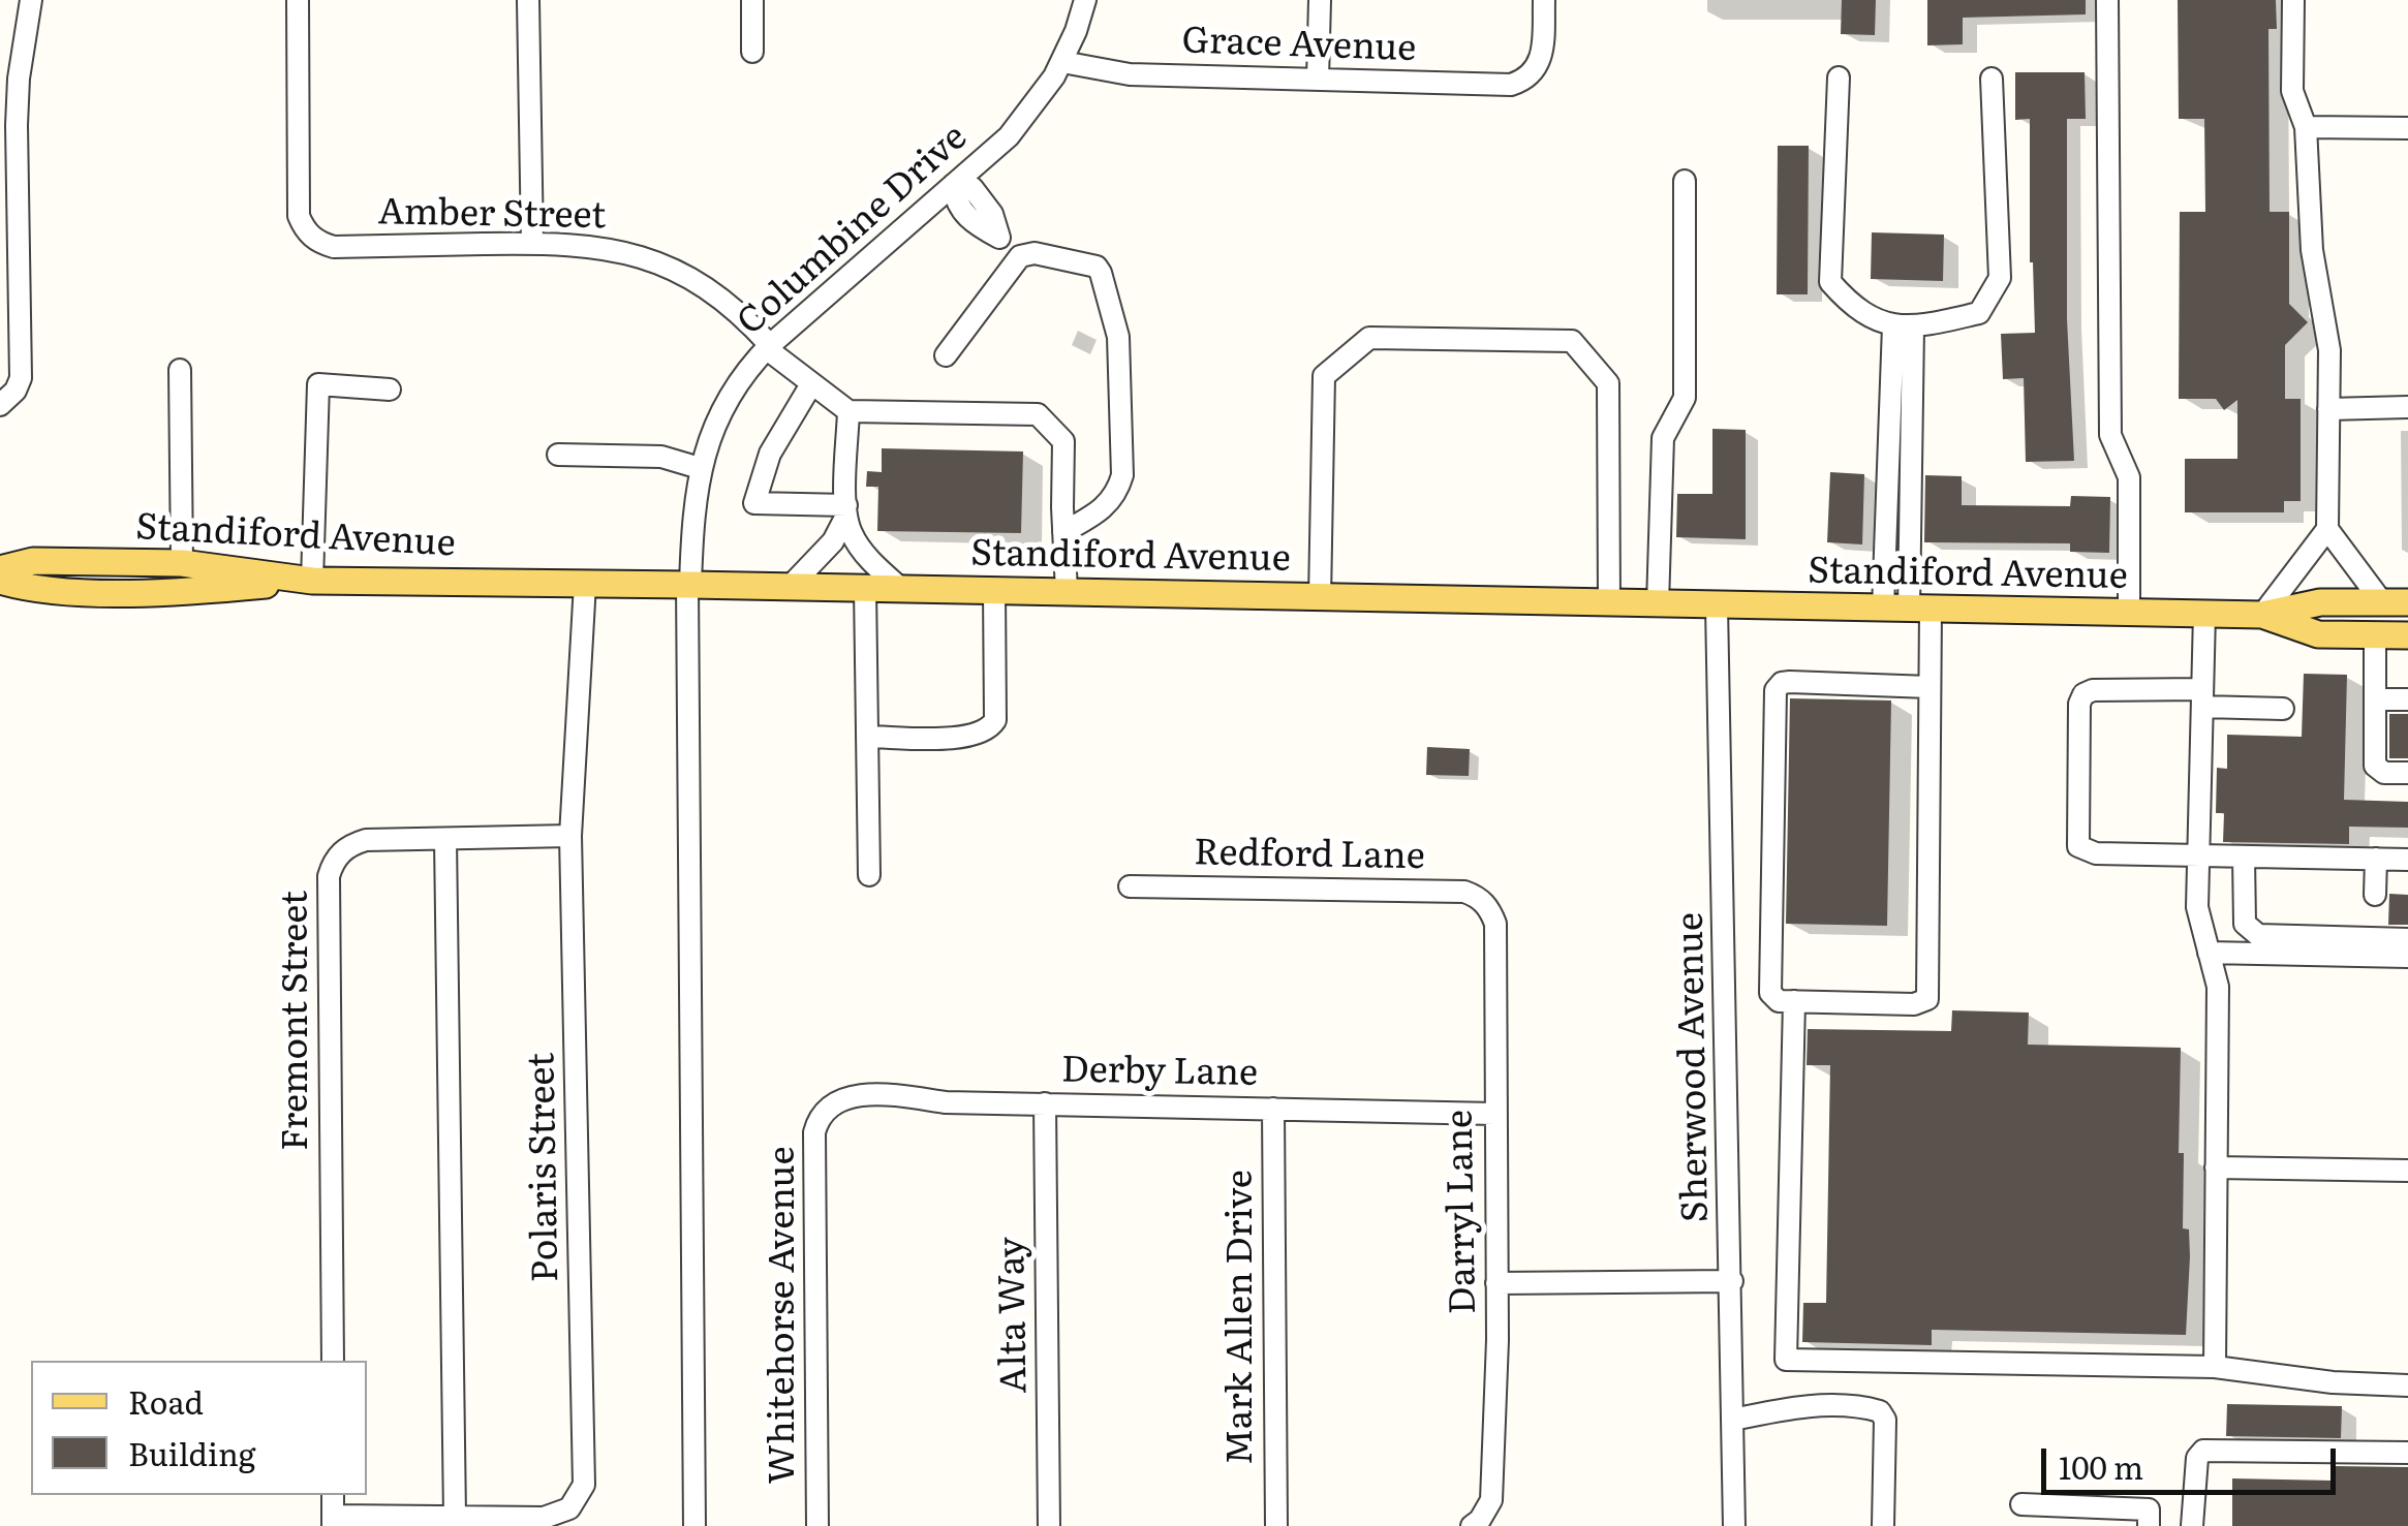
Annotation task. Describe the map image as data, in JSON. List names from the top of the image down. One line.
{"streets":{"main road":["Standiford Avenue"],"street":["Grace Avenue","Amber Street","Columbine Drive","Redford Lane","Fremont Street","Sherwood Avenue","Derby Lane","Polaris Street","Darryl Lane","Whitehorse Avenue","Alta Way","Mark Allen Drive"]},"crossings":[["Grace Avenue","Columbine Drive"],["Amber Street","Columbine Drive"],["Columbine Drive","Standiford Avenue"],["Standiford Avenue","Sherwood Avenue"],["Standiford Avenue","Polaris Street"],["Redford Lane","Darryl Lane"],["Fremont Street","Polaris Street"],["Derby Lane","Darryl Lane"],["Derby Lane","Whitehorse Avenue"],["Derby Lane","Alta Way"],["Derby Lane","Mark Allen Drive"]],"legend":["Road","Building"],"scale_bar":"100 m"}
